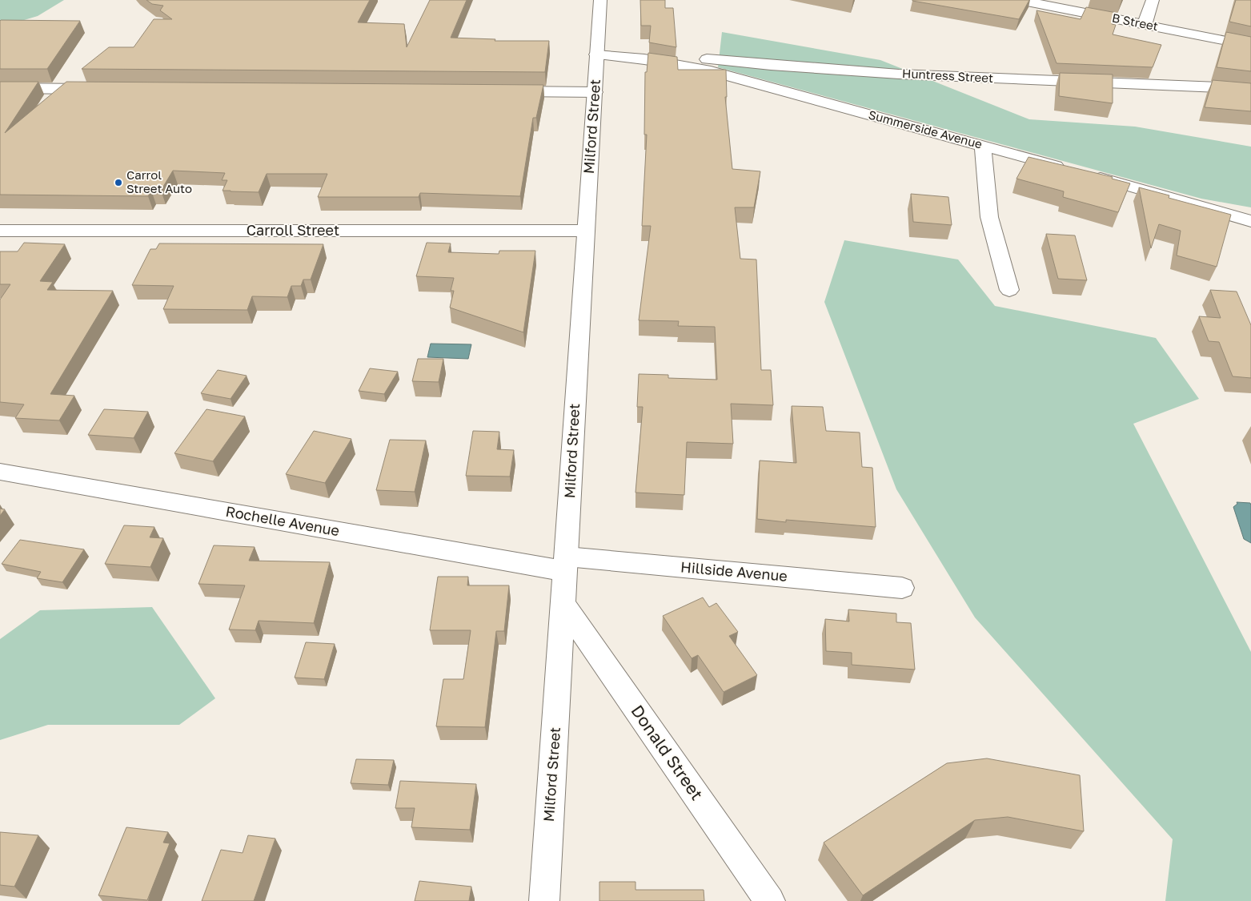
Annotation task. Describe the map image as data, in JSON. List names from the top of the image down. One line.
{"streets":{"street":["B Street","Huntress Street","Milford Street","Summerside Avenue","Carroll Street","Rochelle Avenue","Hillside Avenue","Donald Street"]},"crossings":[["Huntress Street","Summerside Avenue"],["Milford Street","Summerside Avenue"],["Milford Street","Carroll Street"],["Milford Street","Rochelle Avenue"],["Milford Street","Hillside Avenue"],["Milford Street","Donald Street"],["Rochelle Avenue","Hillside Avenue"]],"places":["Carrol Street Auto"]}
